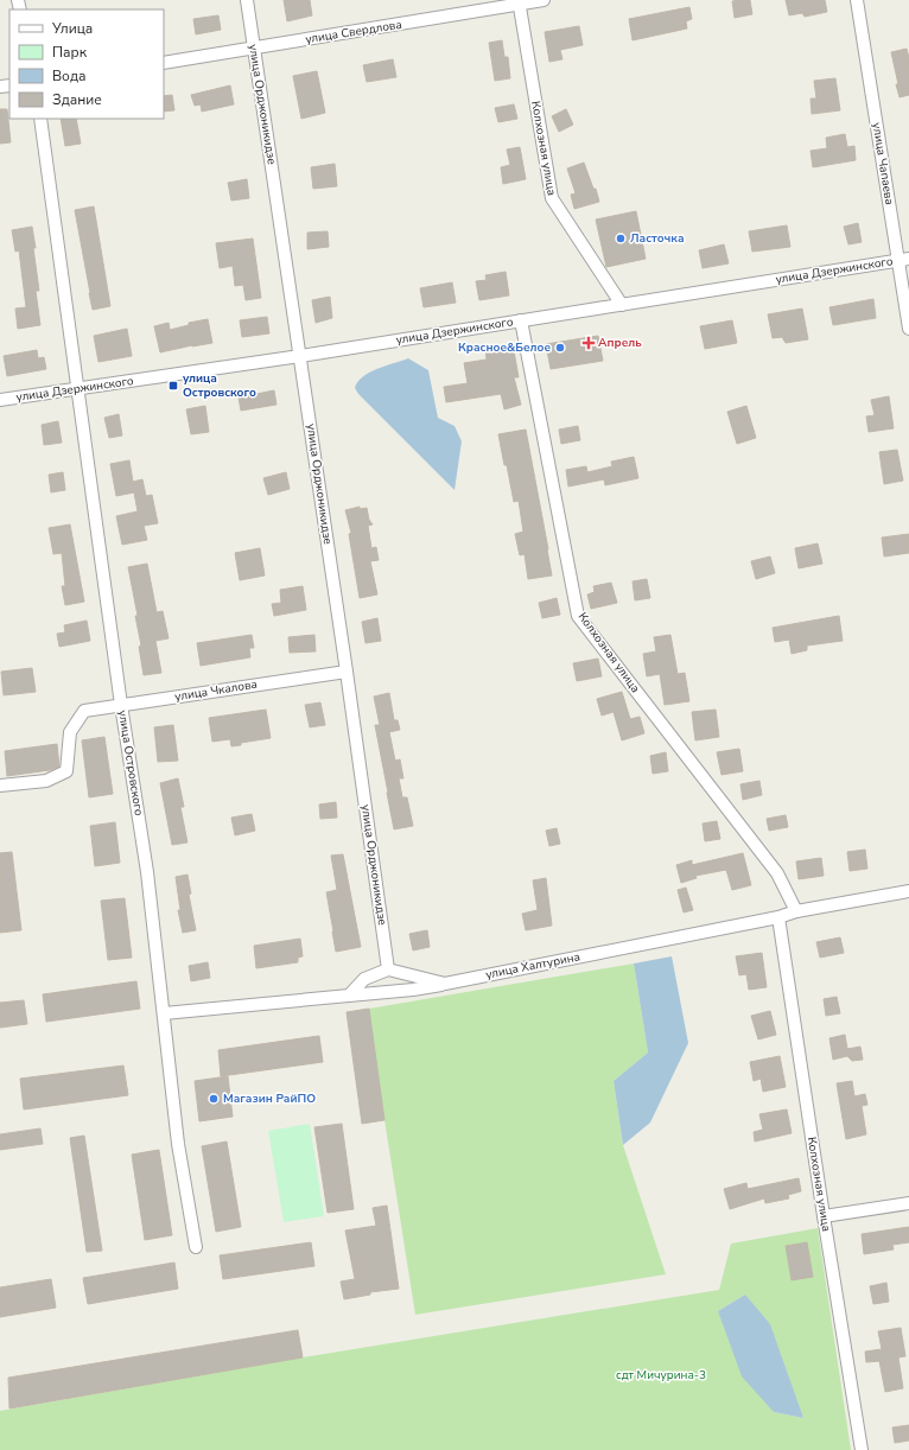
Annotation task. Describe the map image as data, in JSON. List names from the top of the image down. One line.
{"streets":{"street":["улица Свердлова","улица Орджоникидзе","Колхозная улица","улица Чапаева","улица Дзержинского","улица Чкалова","улица Островского","улица Халтурина"]},"crossings":[["улица Свердлова","улица Орджоникидзе"],["улица Свердлова","Колхозная улица"],["улица Орджоникидзе","улица Дзержинского"],["улица Орджоникидзе","улица Чкалова"],["улица Орджоникидзе","улица Халтурина"],["Колхозная улица","улица Дзержинского"],["Колхозная улица","улица Халтурина"],["улица Чапаева","улица Дзержинского"],["улица Дзержинского","улица Островского"],["улица Чкалова","улица Островского"]],"parks":["сдт Мичурина-3"],"places":{"other":["Ласточка","Красное&Белое","Магазин РайПО"],"health":["Апрель"],"transit":["улица Островского"]},"legend":["Улица","Парк","Вода","Здание"]}
